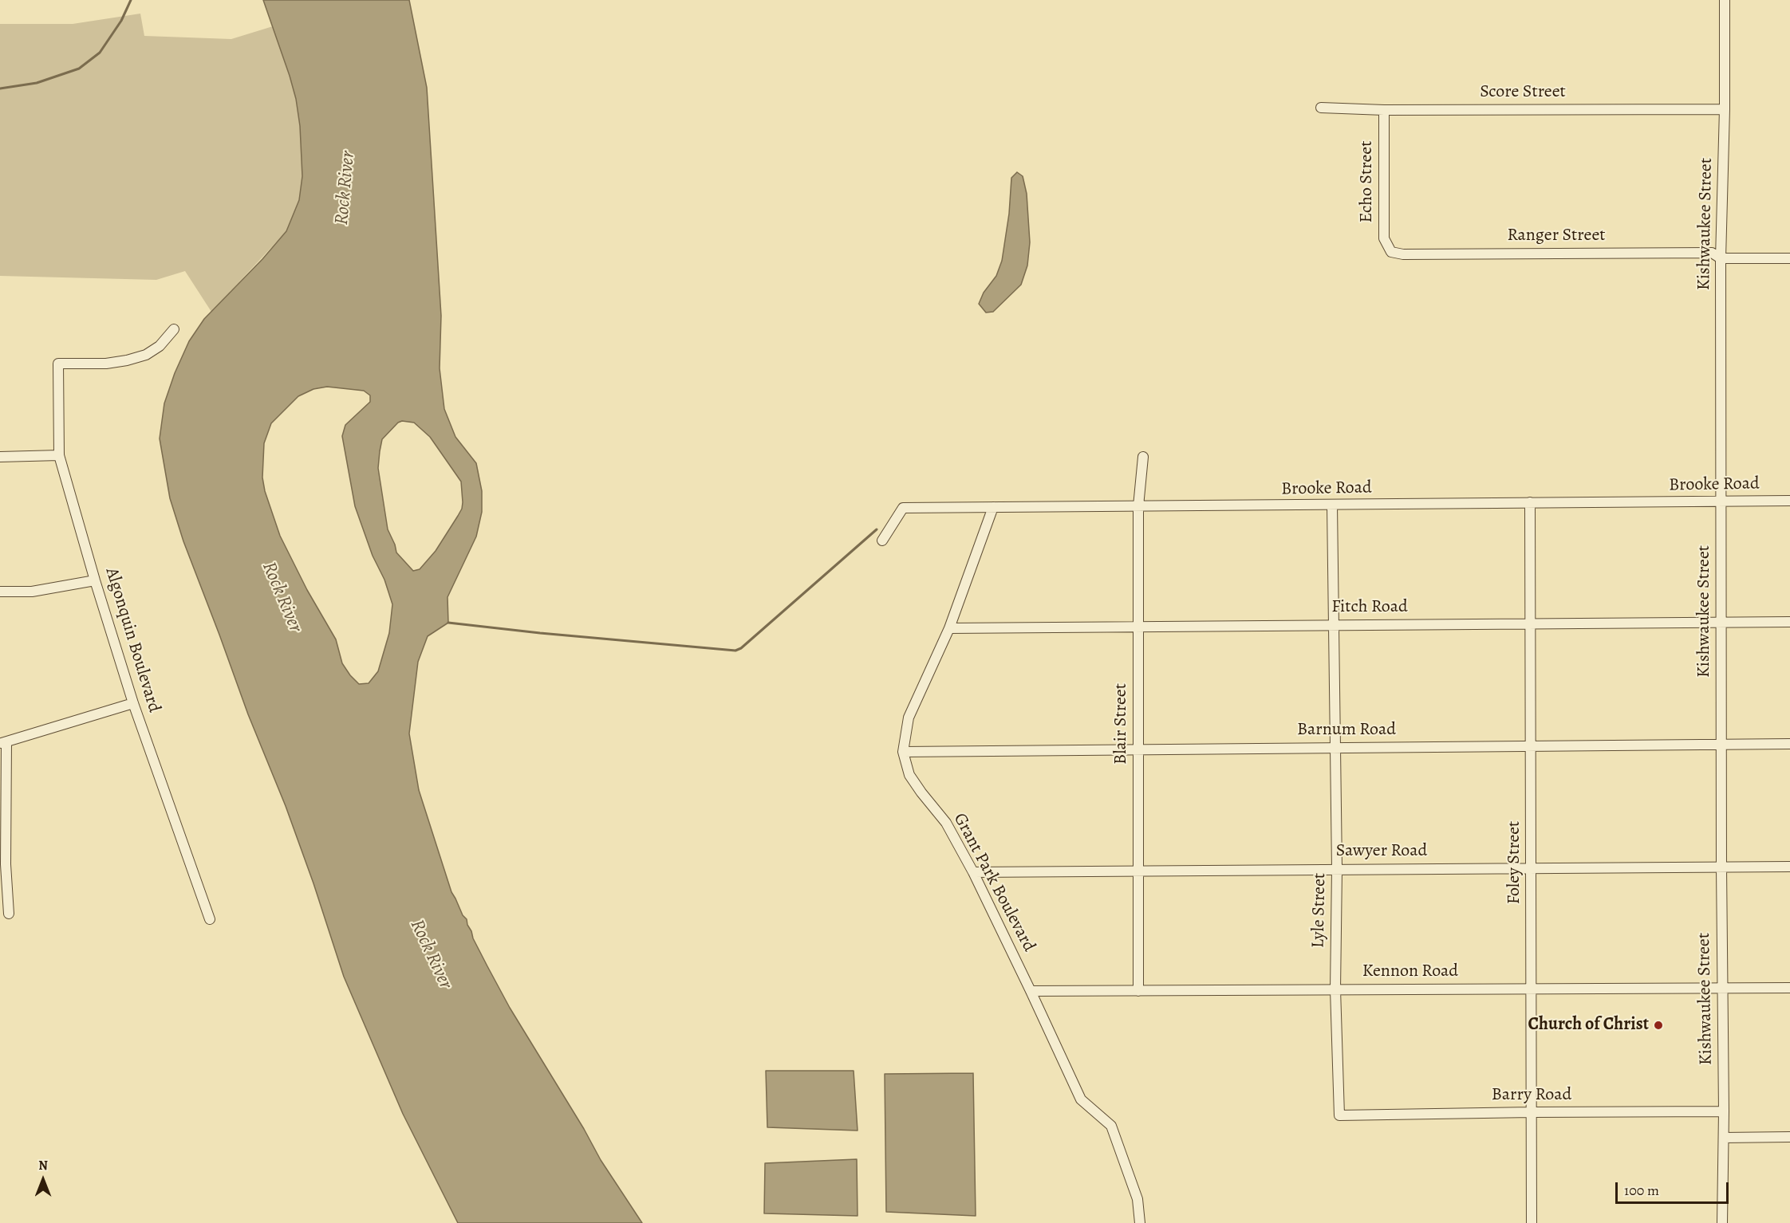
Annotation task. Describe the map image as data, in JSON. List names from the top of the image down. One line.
{"streets":{"street":["Score Street","Echo Street","Kishwaukee Street","Ranger Street","Brooke Road","Fitch Road","Algonquin Boulevard","Blair Street","Barnum Road","Sawyer Road","Foley Street","Grant Park Boulevard","Lyle Street","Kennon Road","Barry Road"]},"crossings":[["Score Street","Echo Street"],["Score Street","Kishwaukee Street"],["Echo Street","Ranger Street"],["Kishwaukee Street","Ranger Street"],["Kishwaukee Street","Brooke Road"],["Kishwaukee Street","Fitch Road"],["Kishwaukee Street","Barnum Road"],["Kishwaukee Street","Sawyer Road"],["Kishwaukee Street","Kennon Road"],["Kishwaukee Street","Barry Road"],["Brooke Road","Blair Street"],["Brooke Road","Foley Street"],["Brooke Road","Grant Park Boulevard"],["Brooke Road","Lyle Street"],["Fitch Road","Blair Street"],["Fitch Road","Foley Street"],["Fitch Road","Grant Park Boulevard"],["Fitch Road","Lyle Street"],["Blair Street","Barnum Road"],["Blair Street","Sawyer Road"],["Blair Street","Kennon Road"],["Barnum Road","Foley Street"],["Barnum Road","Grant Park Boulevard"],["Barnum Road","Lyle Street"],["Sawyer Road","Foley Street"],["Sawyer Road","Grant Park Boulevard"],["Sawyer Road","Lyle Street"],["Foley Street","Kennon Road"],["Foley Street","Barry Road"],["Grant Park Boulevard","Kennon Road"],["Lyle Street","Kennon Road"],["Lyle Street","Barry Road"]],"water":["Rock River"],"places":["Church of Christ"],"scale_bar":"100 m","north":"top"}
